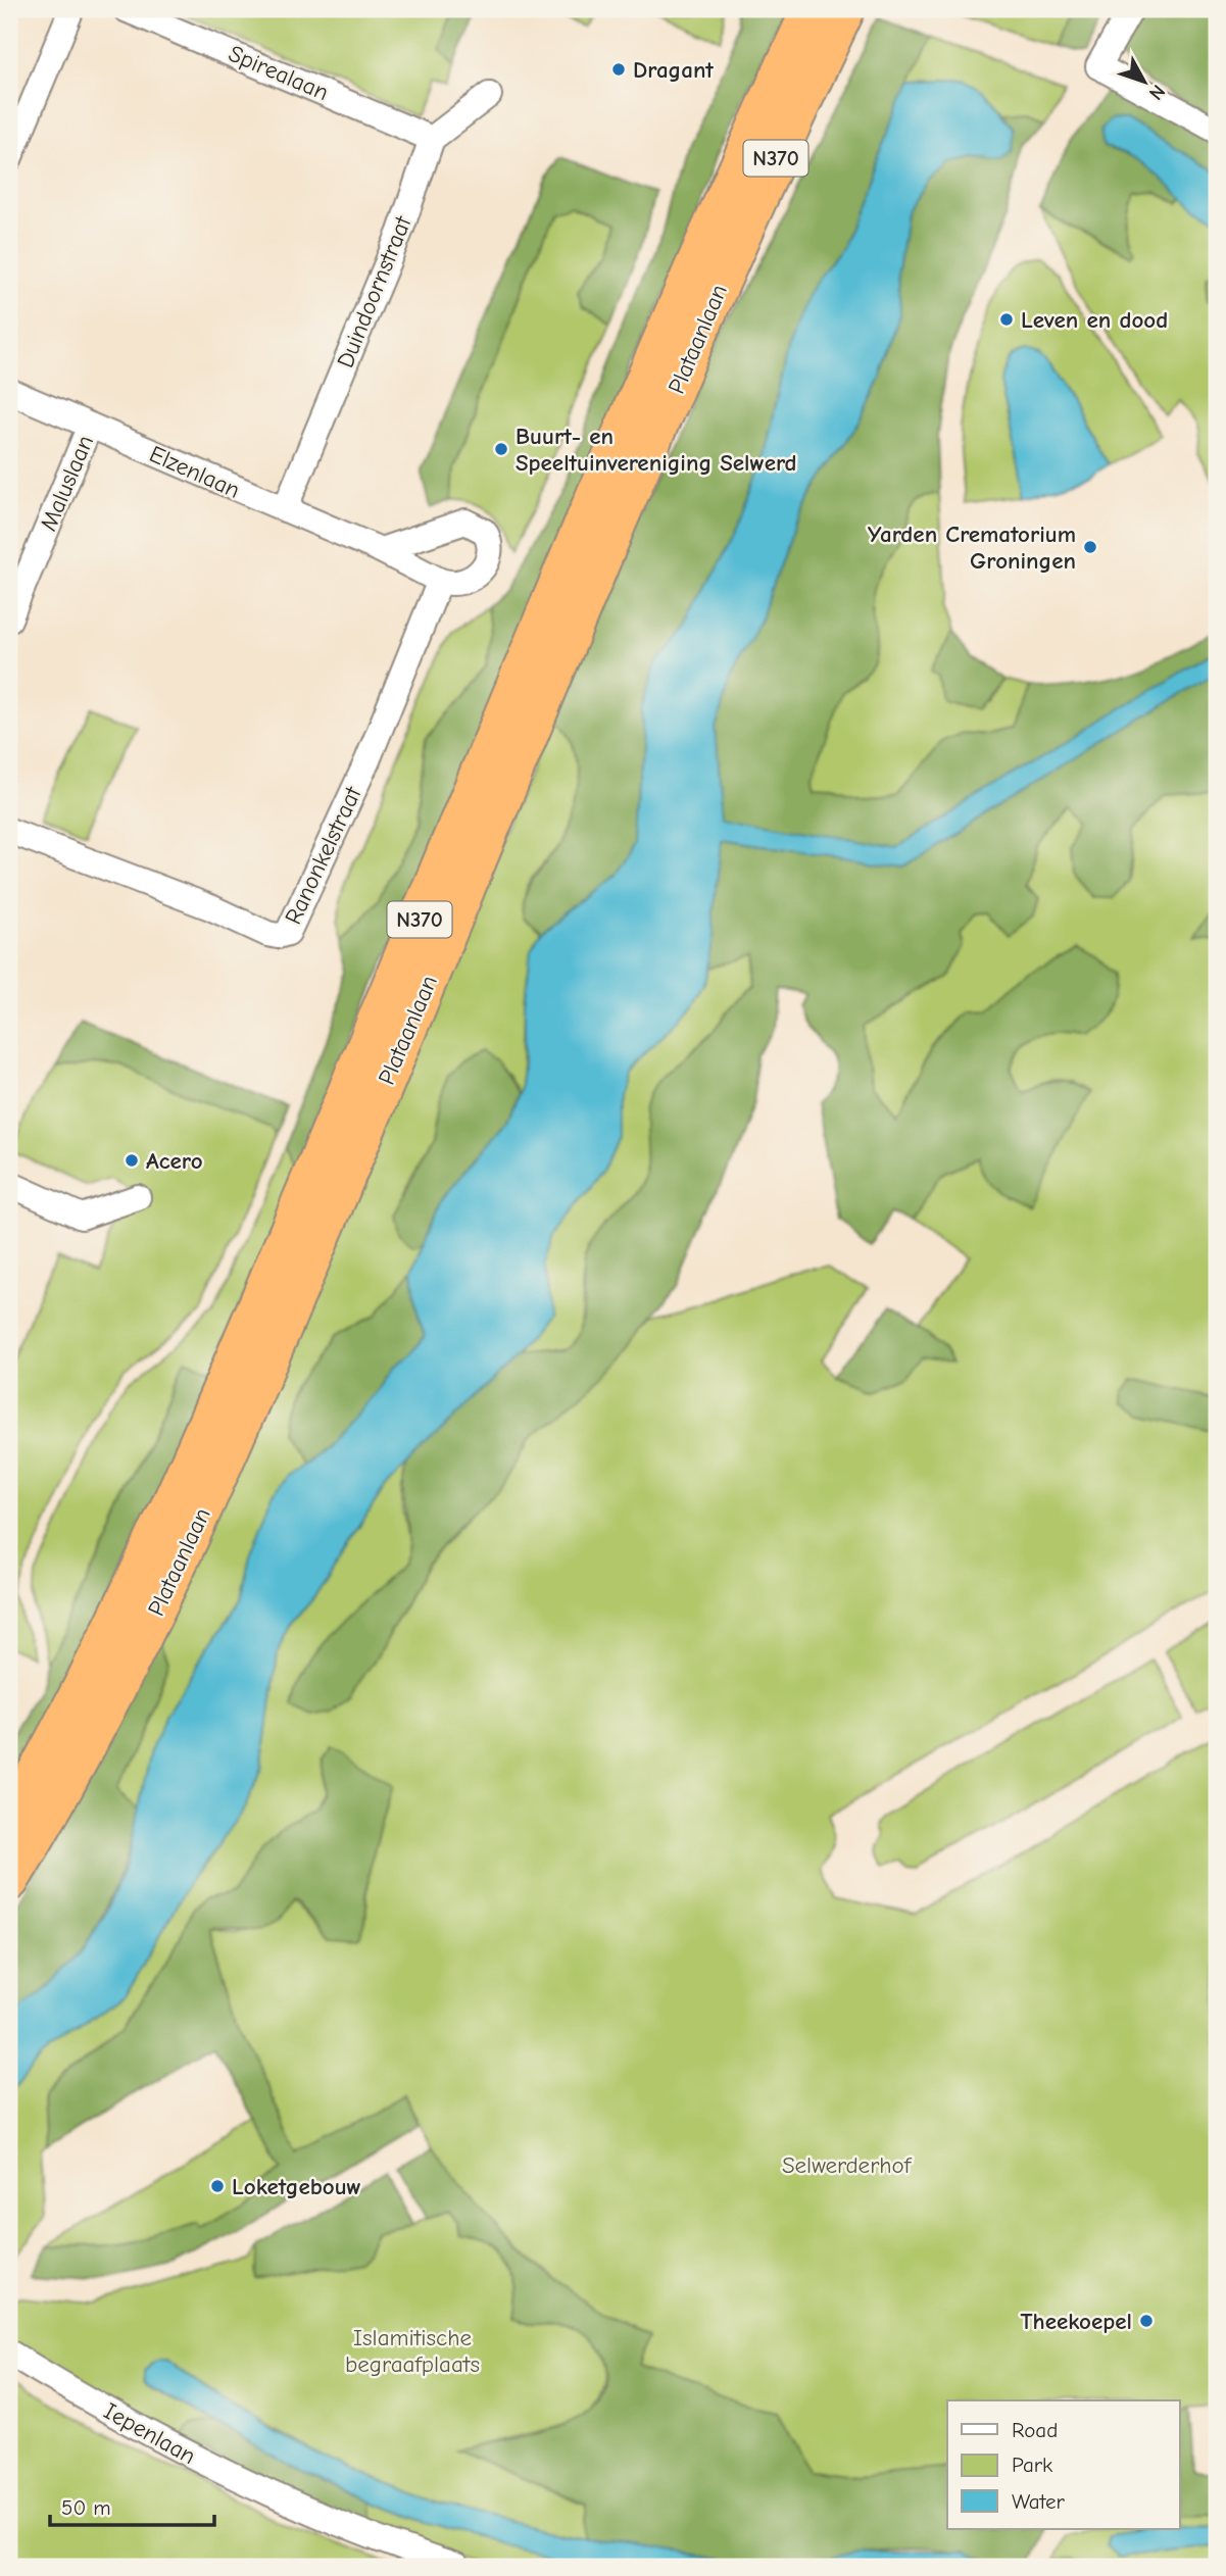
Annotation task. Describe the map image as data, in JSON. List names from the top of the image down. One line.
{"streets":{"highway":["N370","Plataanlaan"],"street":["Spirealaan","Duindoornstraat","Elzenlaan","Maluslaan","Ranonkelstraat","Iepenlaan"]},"crossings":[["Spirealaan","Duindoornstraat"],["Duindoornstraat","Elzenlaan"],["Elzenlaan","Maluslaan"],["Elzenlaan","Ranonkelstraat"]],"parks":["Selwerderhof","Islamitische begraafplaats"],"places":["Dragant","Leven en dood","Buurt- en Speeltuinvereniging Selwerd","Yarden Crematorium Groningen","Acero","Loketgebouw","Theekoepel"],"legend":["Road","Park","Water"],"scale_bar":"50 m","north":"bottom right"}
